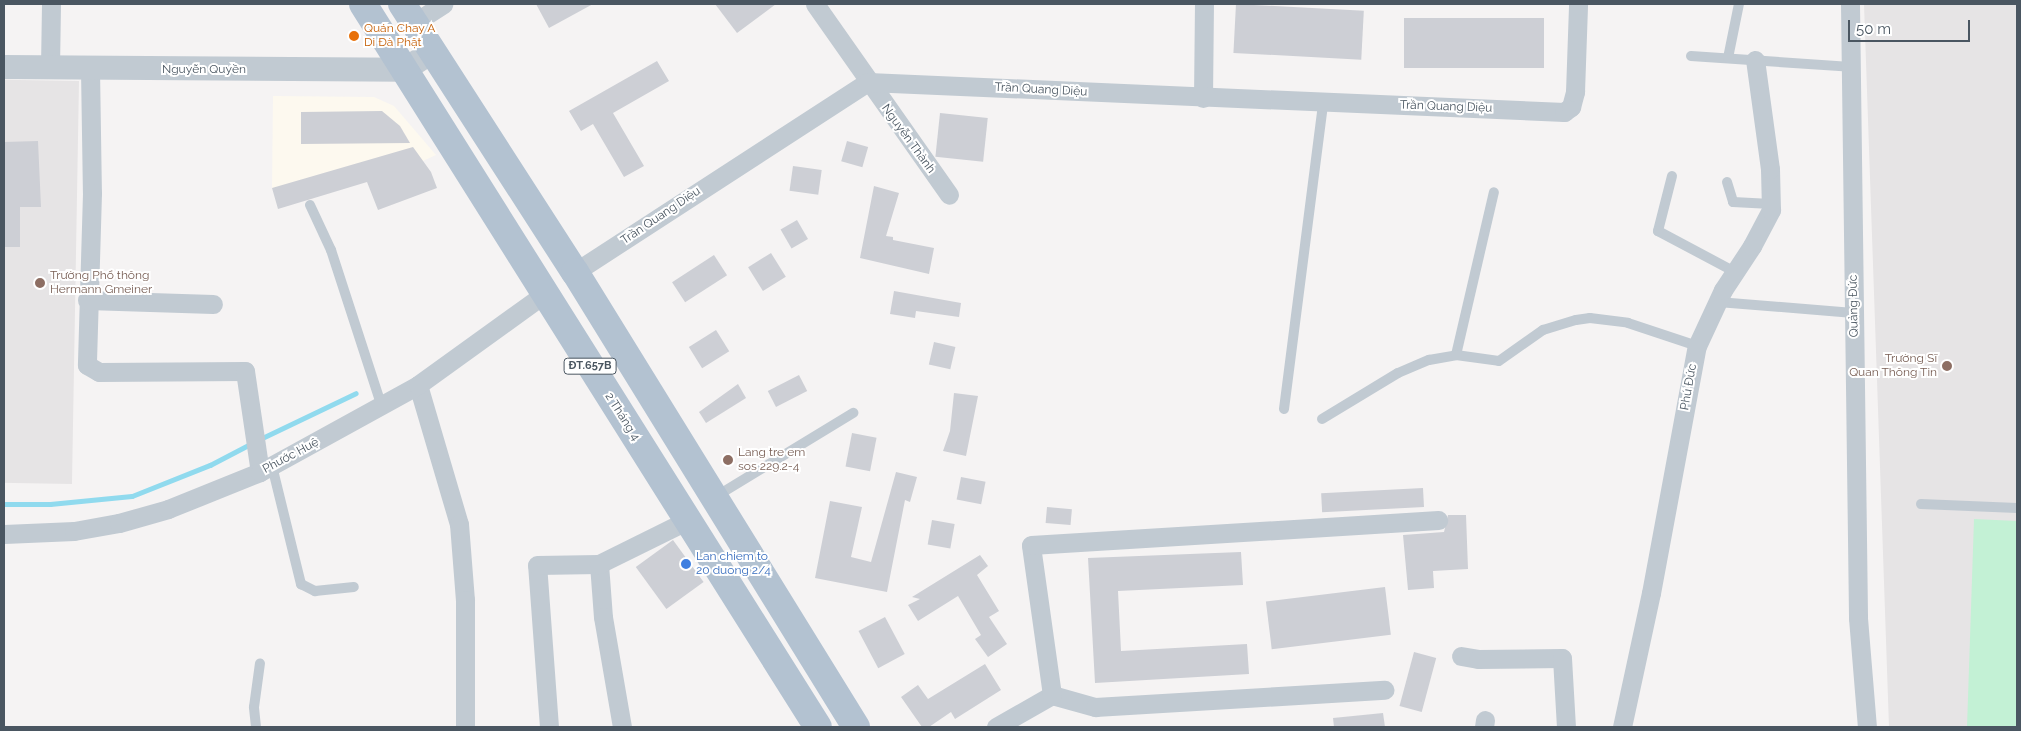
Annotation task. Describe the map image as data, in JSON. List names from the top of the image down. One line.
{"streets":{"main road":["ĐT.657B","2 Tháng 4"],"street":["Nguyễn Quyền","Trần Quang Diệu","Nguyễn Thành","Quảng Đức","Phú Đức","Phước Huệ"]},"crossings":[["Nguyễn Quyền","2 Tháng 4"],["Trần Quang Diệu","Nguyễn Thành"],["Trần Quang Diệu","ĐT.657B"],["2 Tháng 4","Phước Huệ"]],"places":["Quán Chay A Di Đà Phật","Trường Phổ thông Hermann Gmeiner","Trường Sĩ Quan Thông Tin","Lang tre em sos 229.2-4","Lan chiem to 20 duong 2/4"],"scale_bar":"50 m"}
